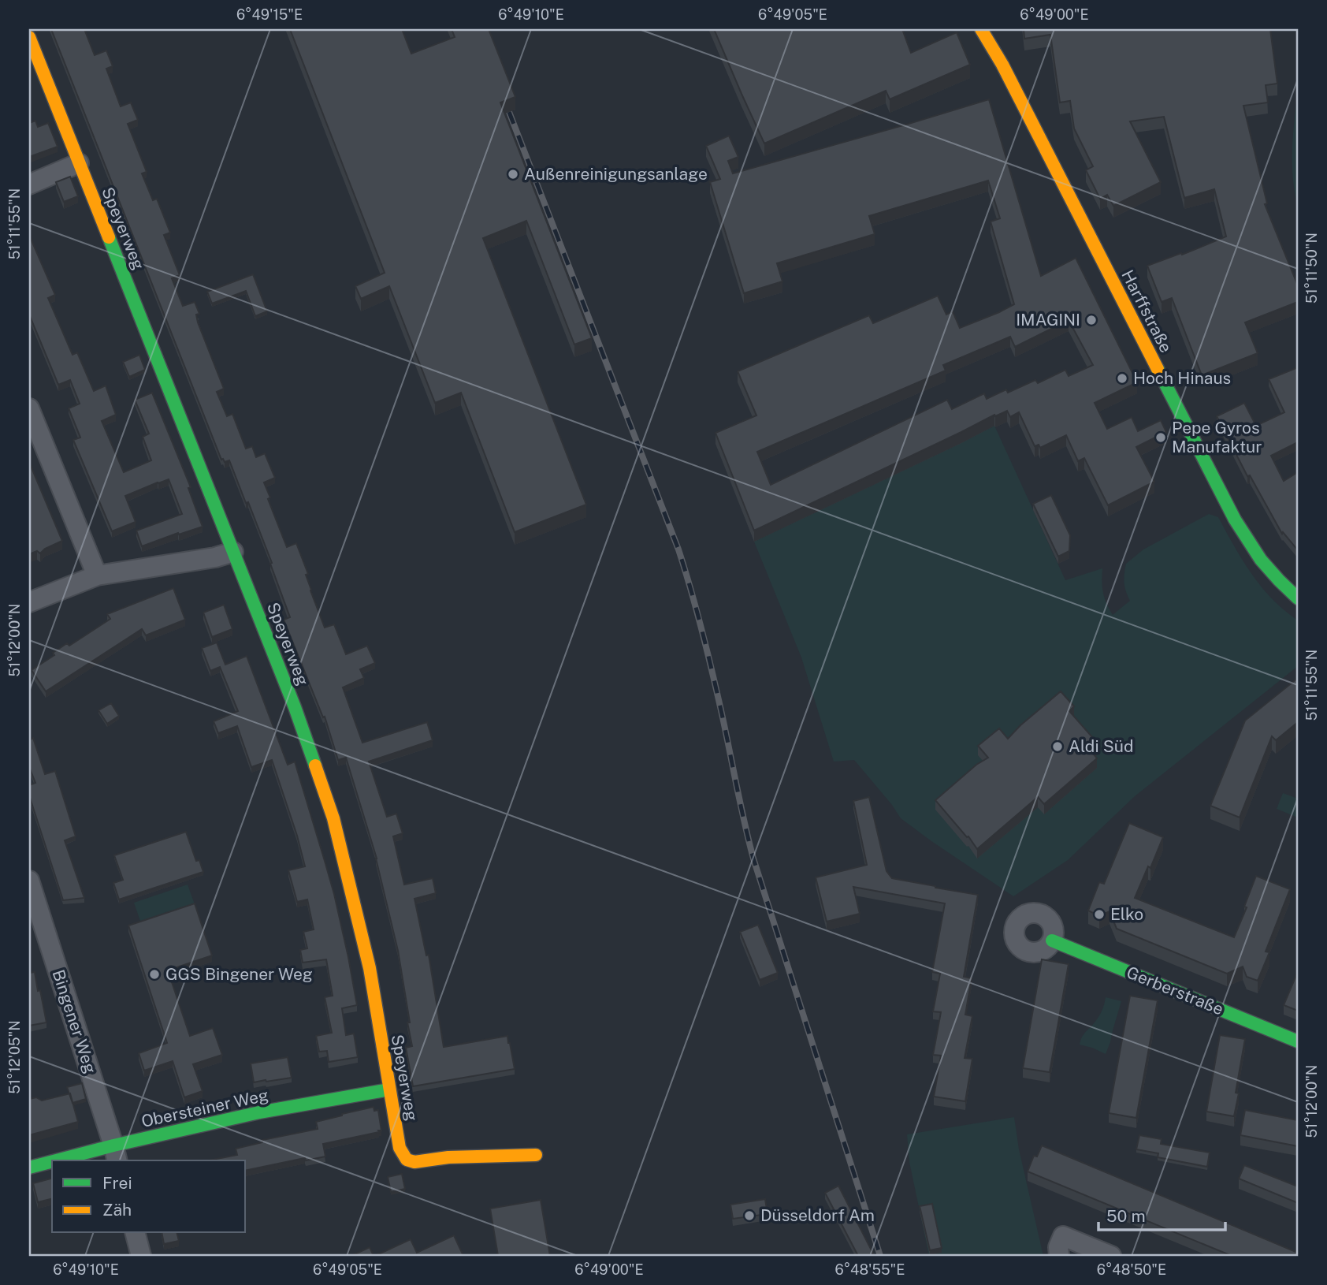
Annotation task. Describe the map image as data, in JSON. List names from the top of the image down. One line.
{"streets":{"street":["Speyerweg","Harffstraße","Gerberstraße","Bingener Weg","Obersteiner Weg"]},"crossings":[["Speyerweg","Obersteiner Weg"],["Bingener Weg","Obersteiner Weg"]],"places":["Außenreinigungsanlage","IMAGINI","Hoch Hinaus","Pepe Gyros Manufaktur","Aldi Süd","Elko","GGS Bingener Weg","Düsseldorf Am"],"legend":["Frei","Zäh"],"scale_bar":"50 m","coordinates":["6°49'15\"E","6°49'10\"E","6°49'05\"E","6°49'00\"E","51°11'55\"N","51°11'50\"N","51°12'00\"N","51°12'05\"N","6°48'55\"E","6°48'50\"E"]}
